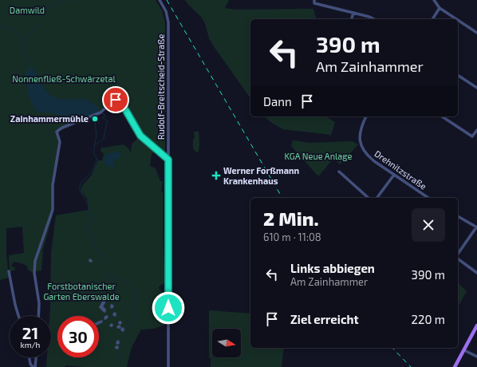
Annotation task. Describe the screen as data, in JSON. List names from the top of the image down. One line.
{"streets":{"street":["Rudolf-Breitscheid-Straße","Drehnitzstraße"]},"parks":["Damwild","Nonnenfließ-Schwärzetal","KGA Neue Anlage","Forstbotanischer Garten Eberswalde"],"places":{"other":["Zainhammermühle"],"health":["Werner Forßmann Krankenhaus"]},"north":"right","page":{"turn":["390 m","Am Zainhammer"],"then":"Dann","heading":["2 Min.","610 m · 11:08"],"list":[{"name":"Links abbiegen","note":"Am Zainhammer","value":"390 m"},{"name":"Ziel erreicht","value":"220 m"}],"speed":"21 km/h","limit":"30"}}
